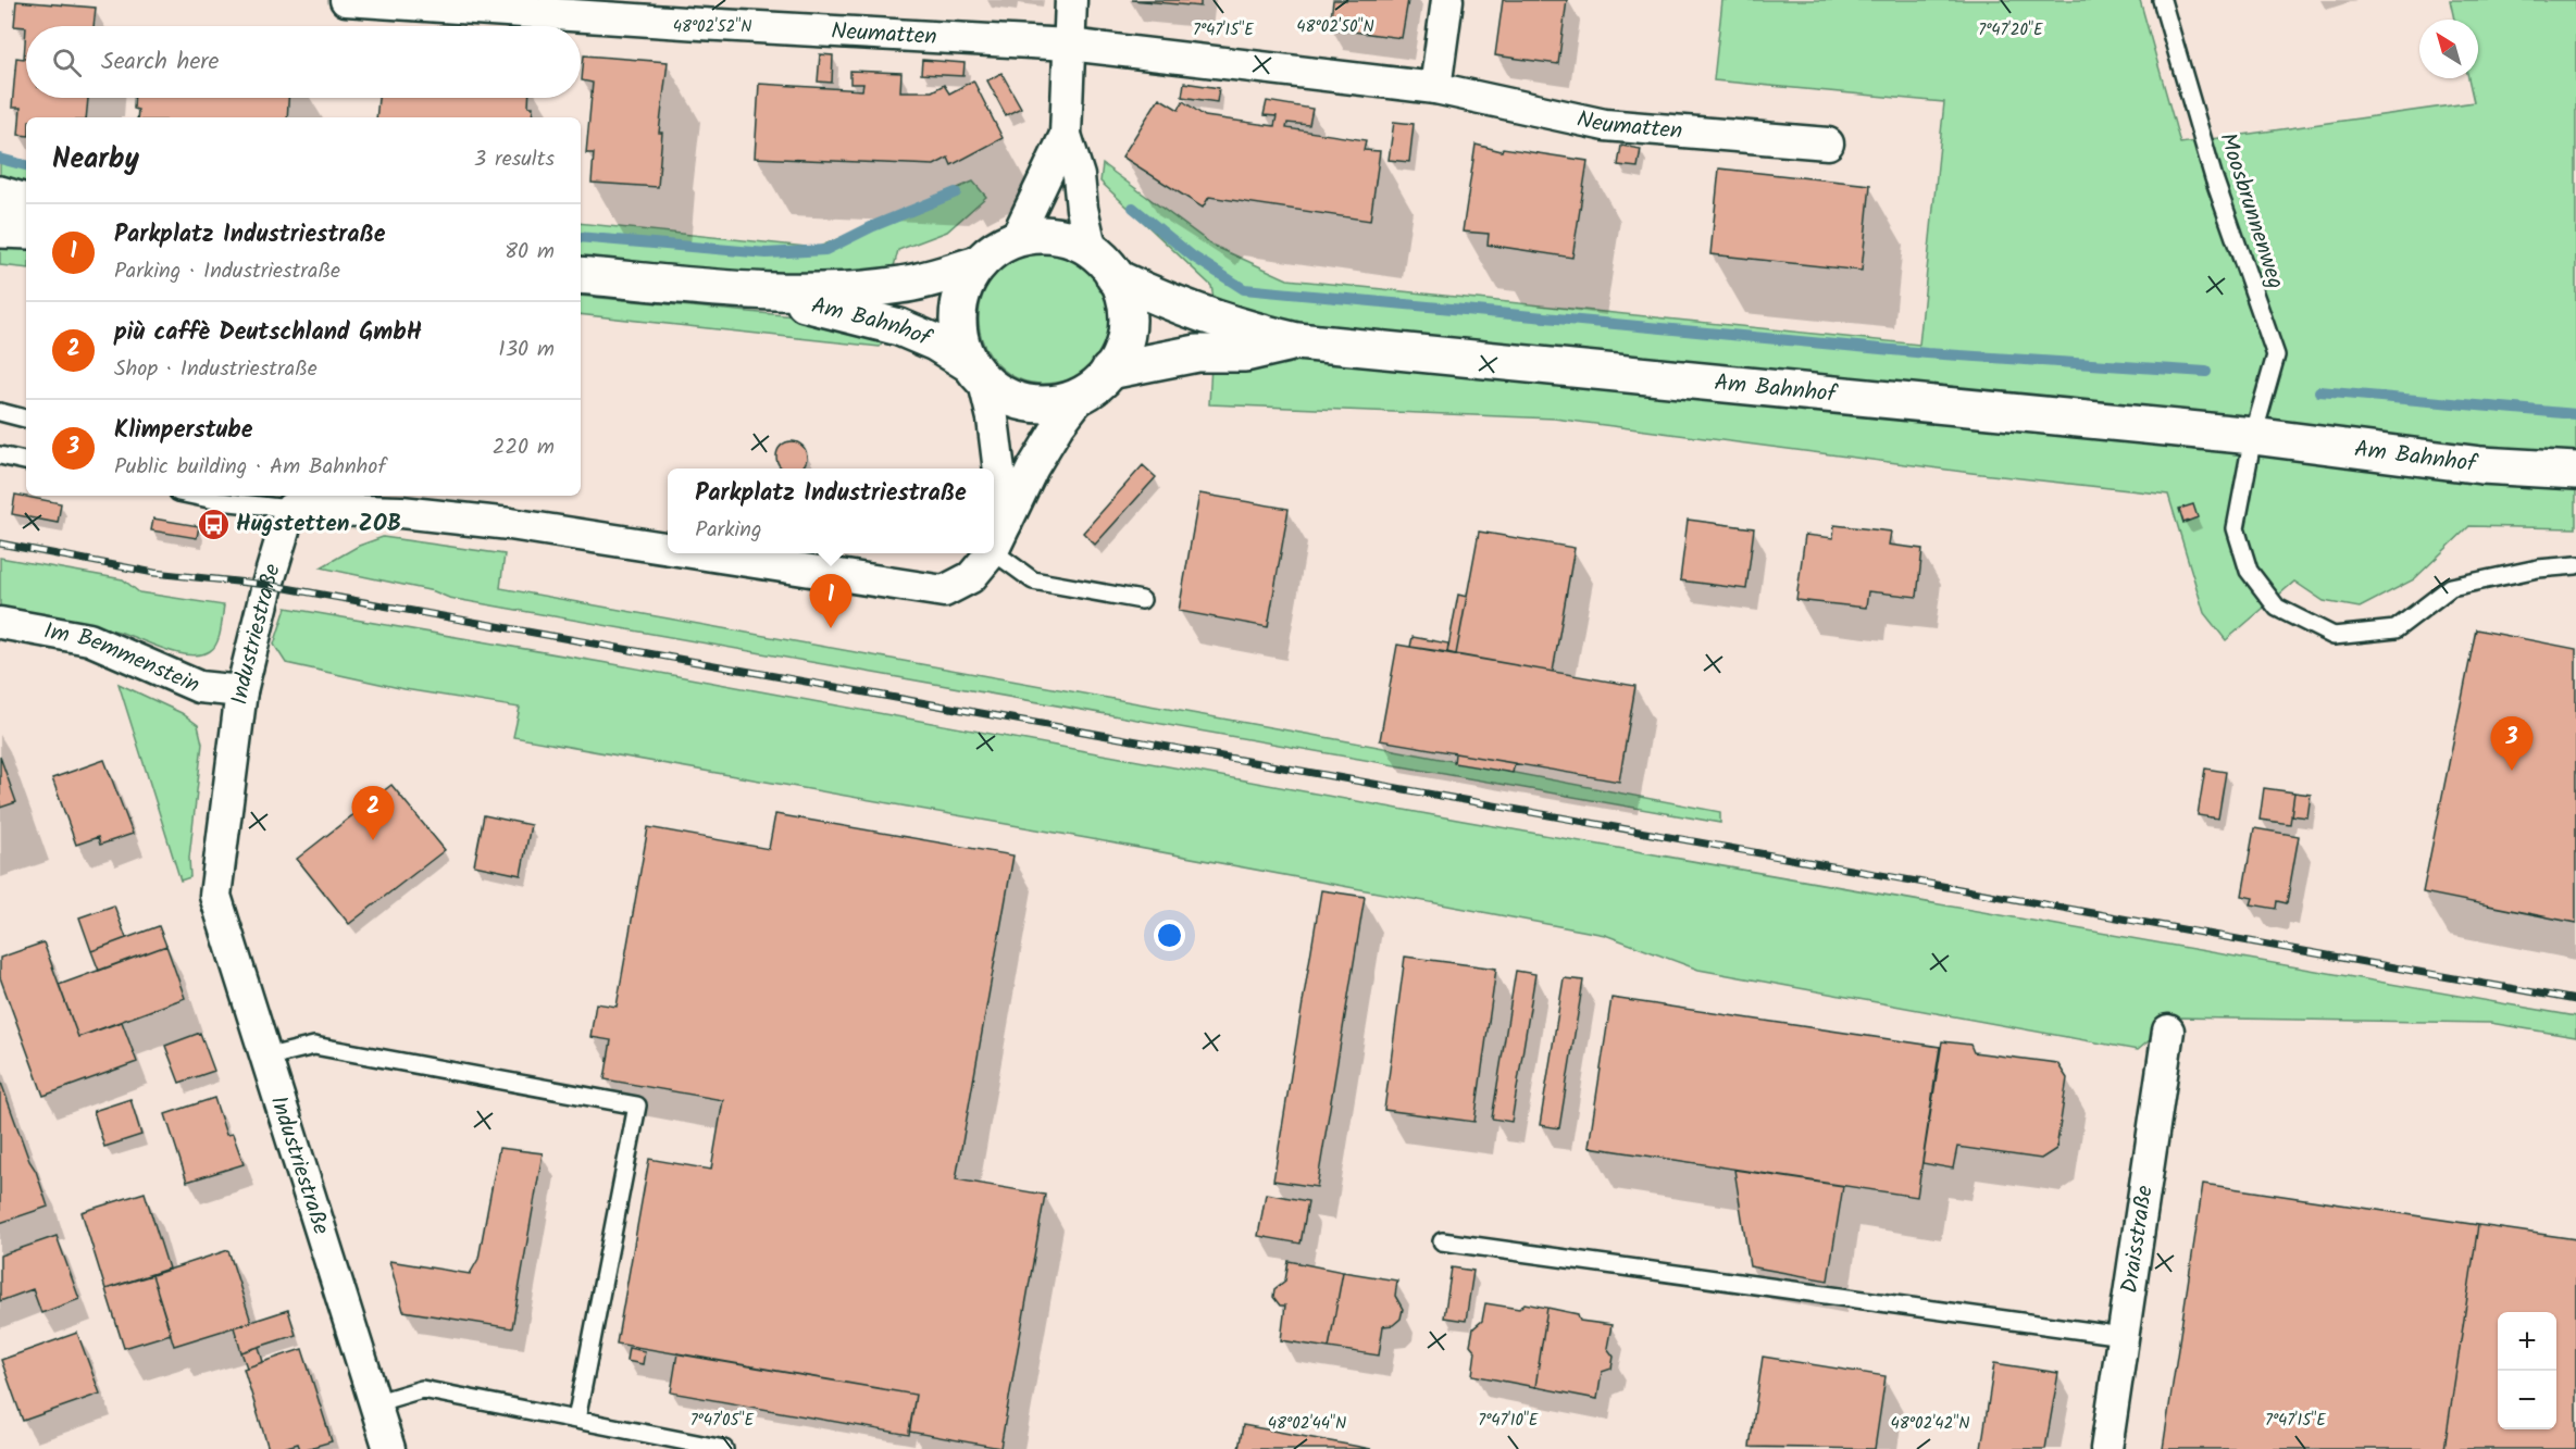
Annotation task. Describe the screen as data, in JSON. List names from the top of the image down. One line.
{"streets":{"main road":["Am Bahnhof"],"street":["Neumatten","Industriestraße","Im Bemmenstein","Draisstraße"],"lane":["Moosbrunnenweg"]},"crossings":[["Moosbrunnenweg","Am Bahnhof"],["Industriestraße","Im Bemmenstein"]],"places":{"bus stop":["Hugstetten ZOB"]},"north":"top left","page":{"search":"Search here","heading":["Nearby","3 results"],"list":[{"mark":"1","name":"Parkplatz Industriestraße","note":"Parking · Industriestraße","value":"80 m"},{"mark":"2","name":"più caffè Deutschland GmbH","note":"Shop · Industriestraße","value":"130 m"},{"mark":"3","name":"Klimperstube","note":"Public building · Am Bahnhof","value":"220 m"}],"popup":["Parkplatz Industriestraße","Parking"],"pins":["1","3","2"],"map_buttons":["+","−"]},"coordinates":["48°02'52\"N","48°02'50\"N","7°47'15\"E","7°47'20\"E","7°47'05\"E","7°47'10\"E","48°02'44\"N","48°02'42\"N"]}
